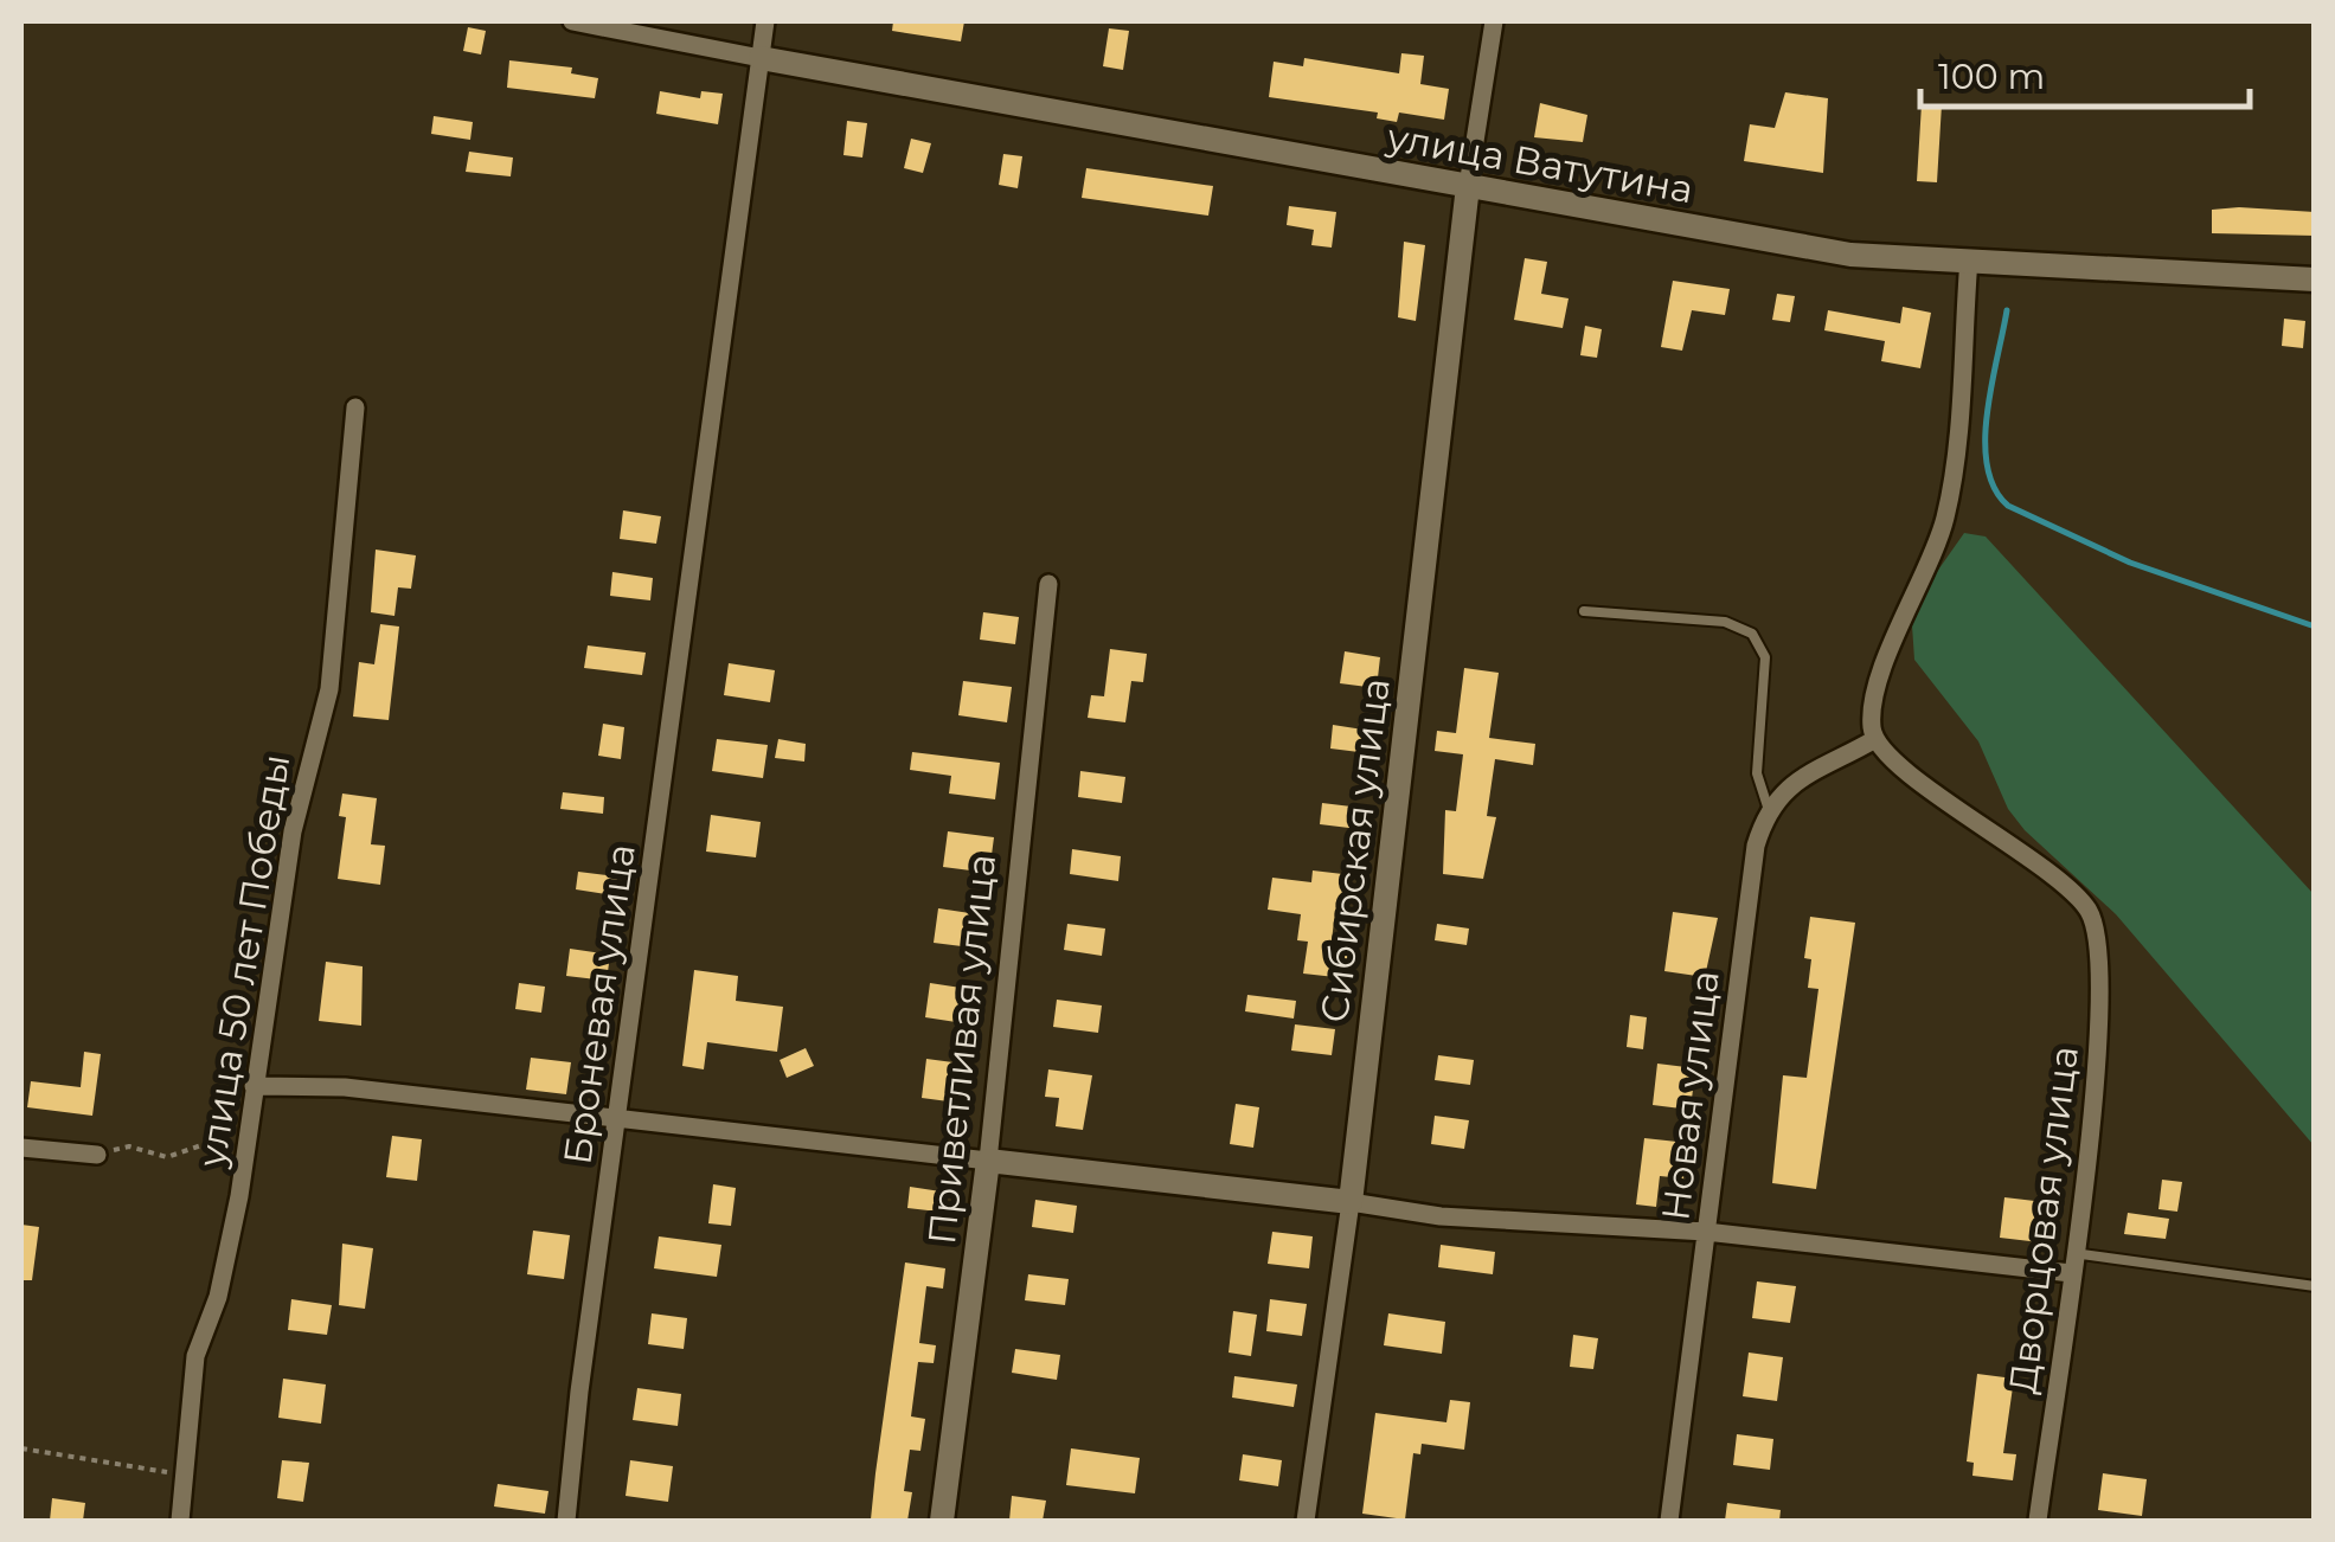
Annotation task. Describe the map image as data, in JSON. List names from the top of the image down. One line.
{"streets":{"street":["улица Ватутина","Сибирская улица","улица 50 лет Победы","Броневая улица","Приветливая улица","Новая улица","Дворцовая улица"]},"crossings":[["улица Ватутина","Сибирская улица"],["улица Ватутина","Броневая улица"]],"scale_bar":"100 m"}
